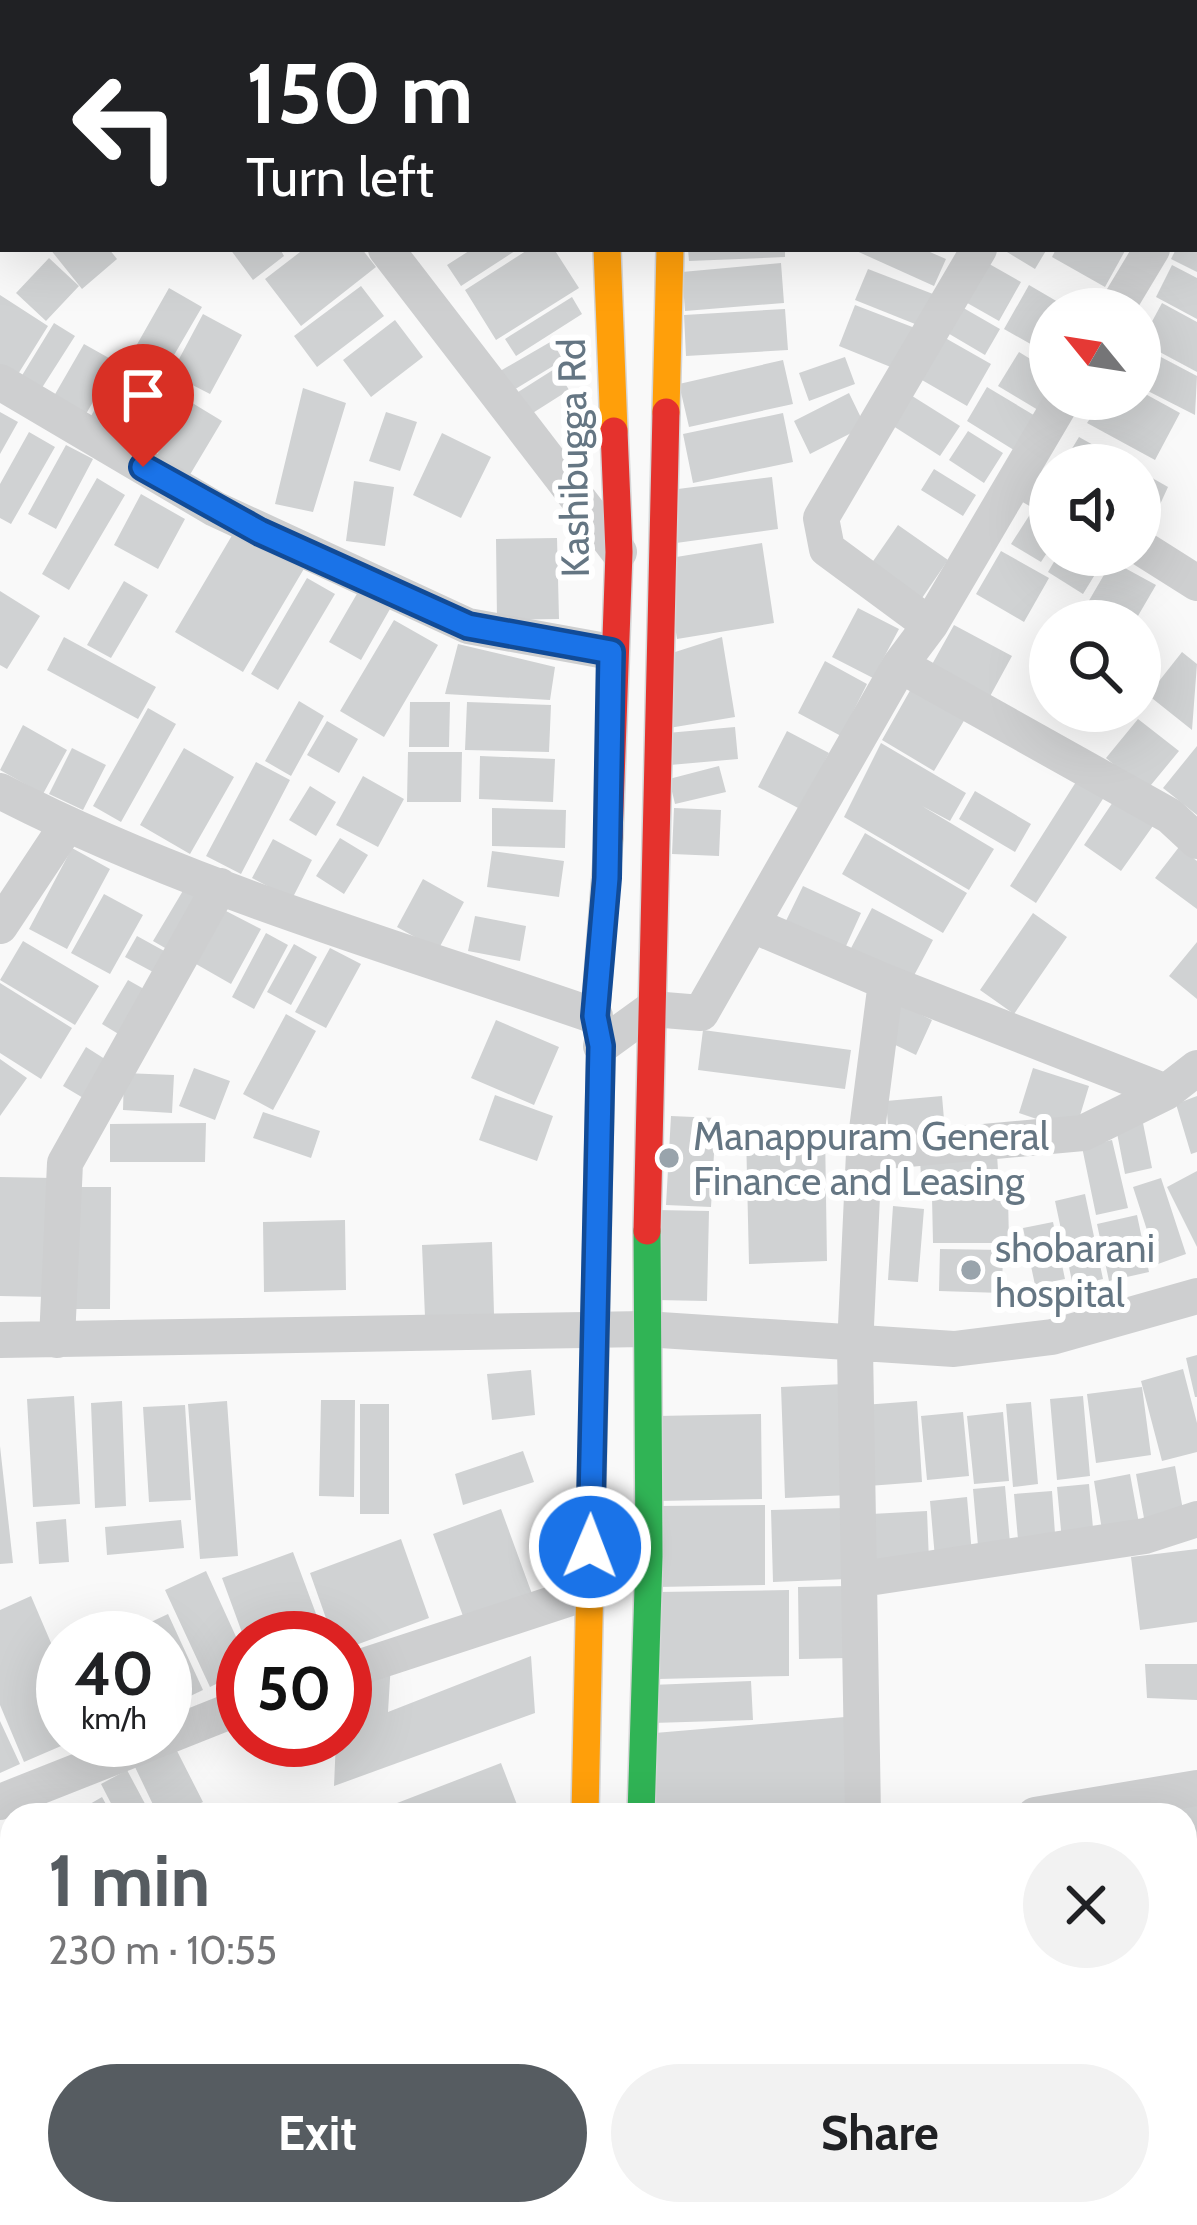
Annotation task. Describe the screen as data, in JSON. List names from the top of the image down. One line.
{"streets":{"main road":["Kashibugga Rd"]},"places":["Manappuram General Finance and Leasing","shobarani hospital"],"north":"top left","page":{"turn":["150 m","Turn left"],"speed":"40 km/h","limit":"50","heading":["1 min","230 m · 10:55"],"buttons":["Exit","Share"]}}
